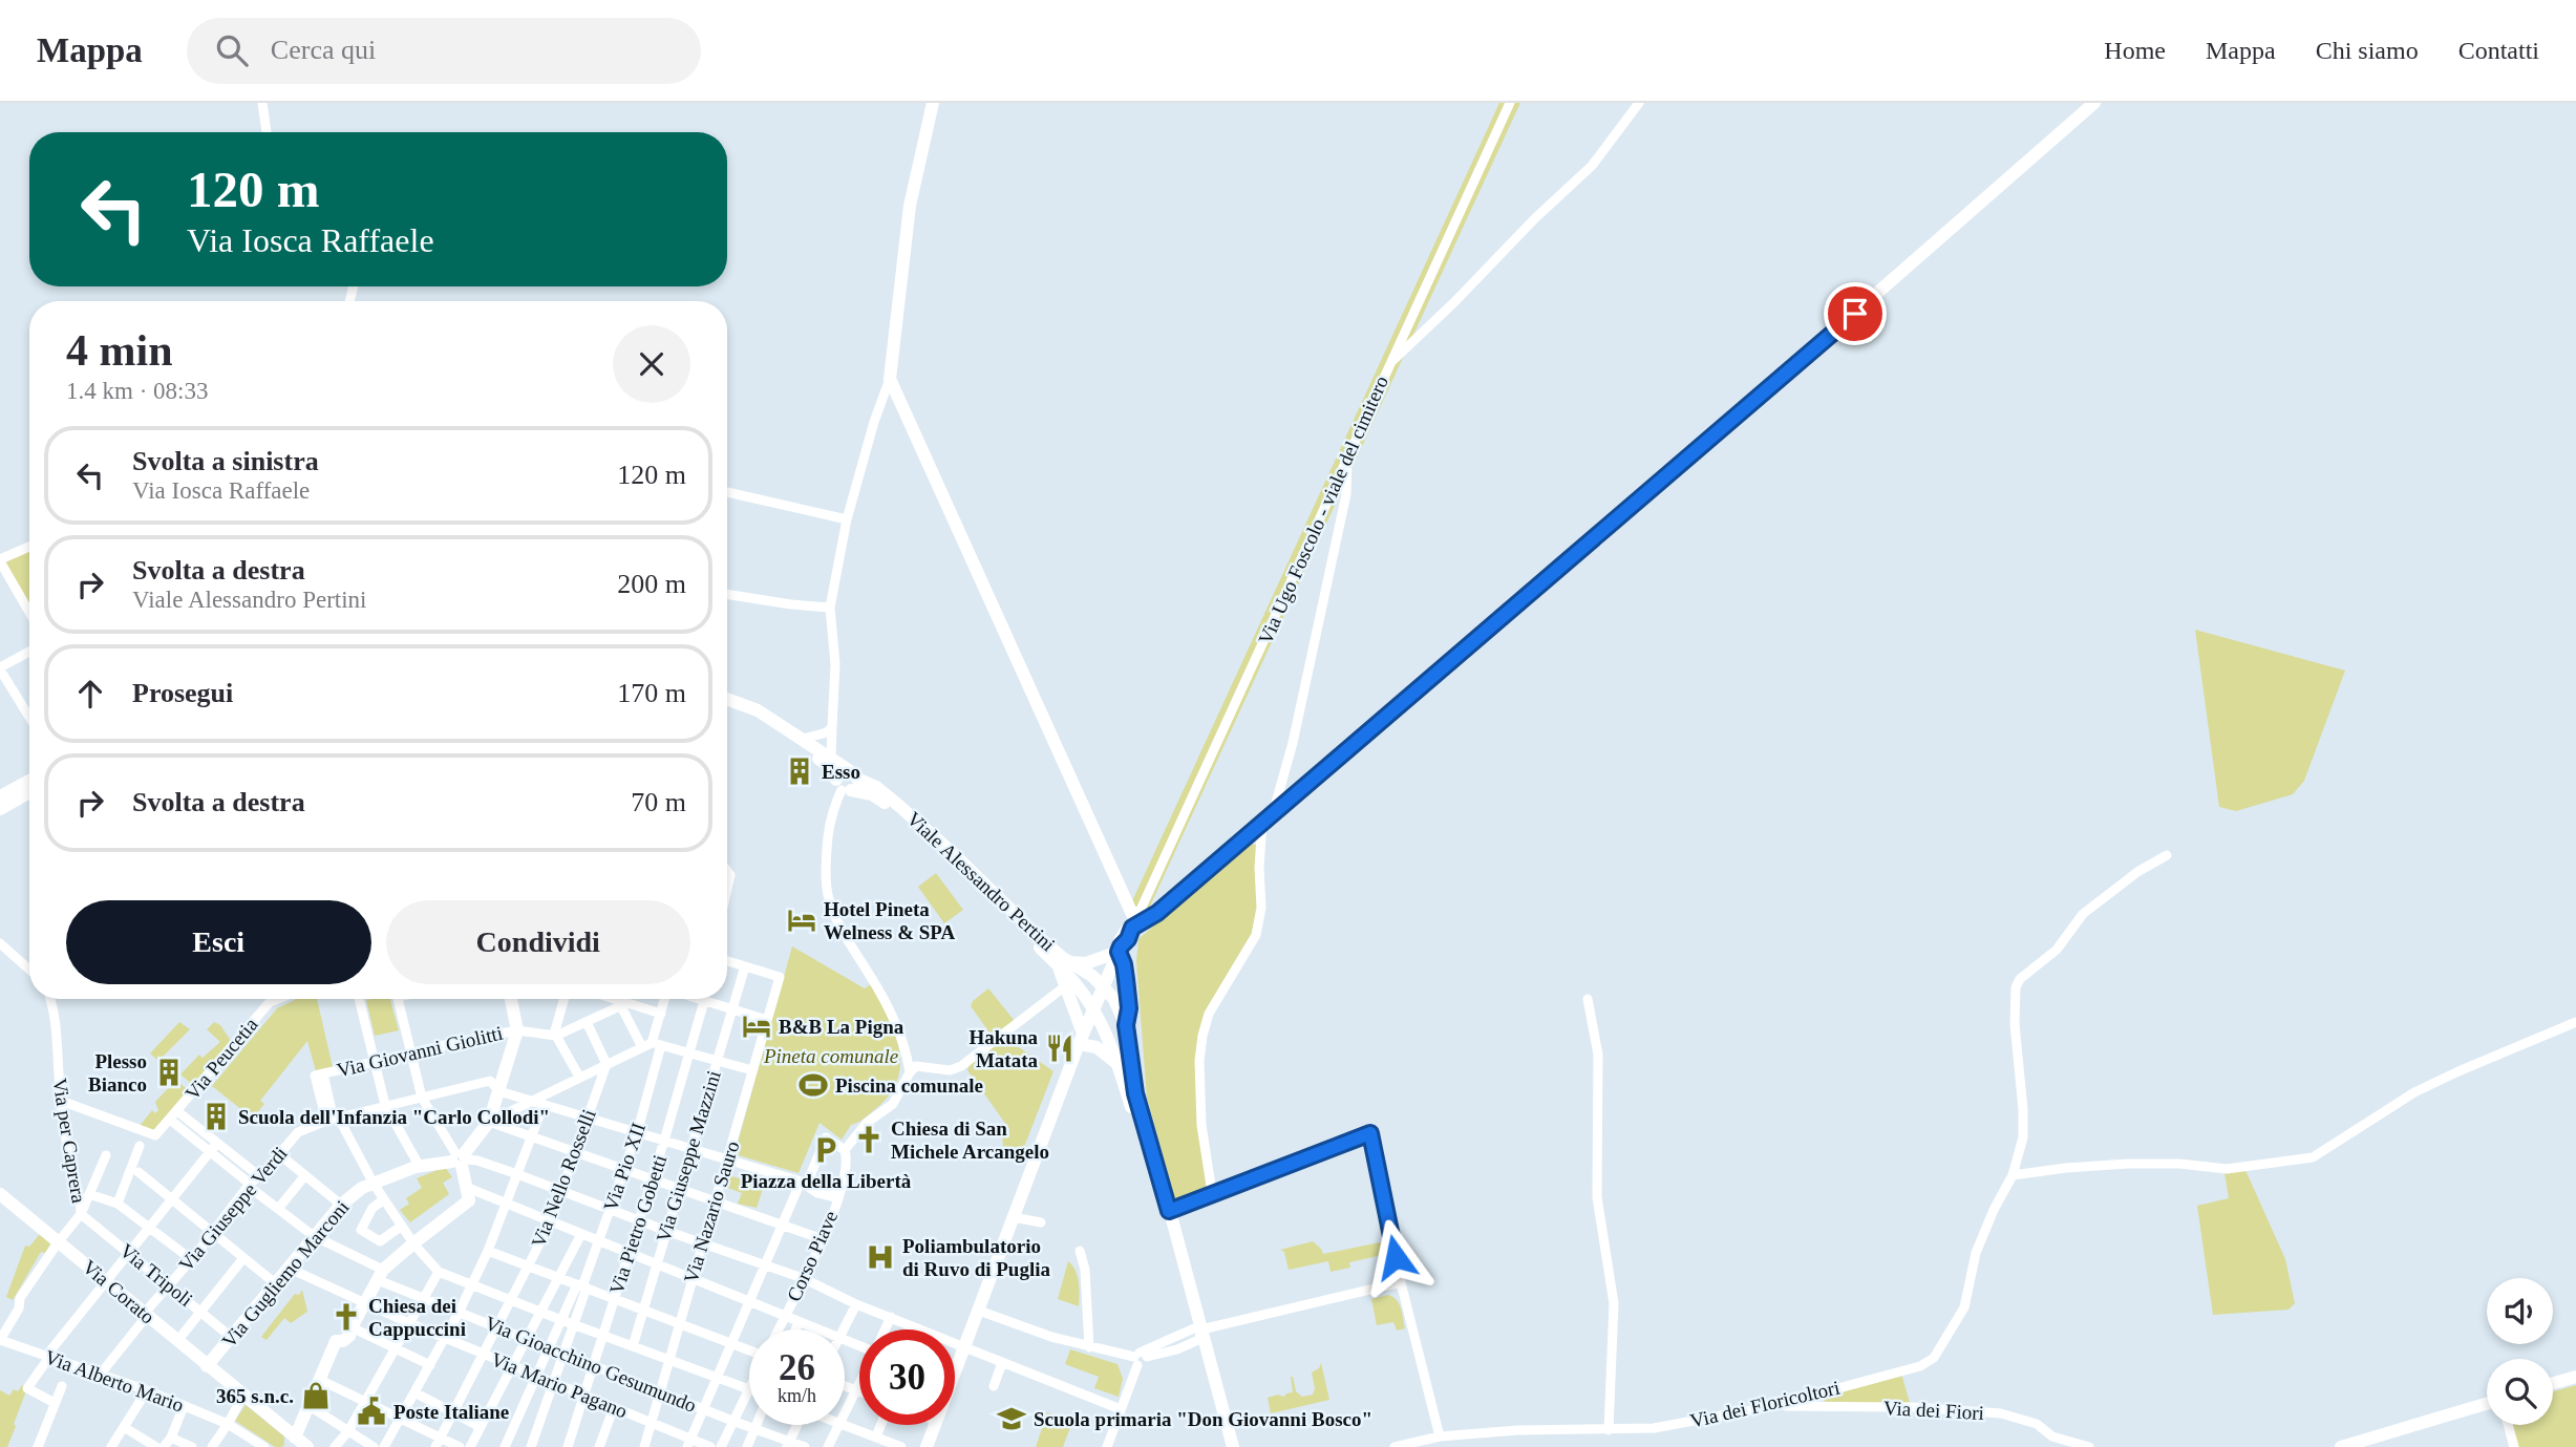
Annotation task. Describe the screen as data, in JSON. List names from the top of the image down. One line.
{"streets":{"main road":["Viale Alessandro Pertini","Via Gugliemo Marconi","Via Corato"],"street":["Via Ugo Foscolo - viale del cimitero","Via Giovanni Giolitti","Via Peucetia","Via per Caprera","Via Giuseppe Mazzini","Via Pio XII","Via Nello Rosselli","Via Giuseppe Verdi","Via Nazario Sauro","Via Pietro Gobetti","Corso Piave","Via Tripoli","Via Gioacchino Gesumundo","Via Alberto Mario","Via Mario Pagano","Via dei Floricoltori","Via dei Fiori"]},"crossings":[["Via Peucetia","Via per Caprera"],["Via Peucetia","Via Gioacchino Gesumundo"],["Via per Caprera","Via Tripoli"],["Via per Caprera","Via Corato"],["Via per Caprera","Via Alberto Mario"],["Via Giuseppe Mazzini","Via Nazario Sauro"],["Via Nello Rosselli","Via Gioacchino Gesumundo"],["Via Nello Rosselli","Via Mario Pagano"],["Via Giuseppe Verdi","Via Tripoli"],["Via Giuseppe Verdi","Via Corato"],["Via Giuseppe Verdi","Via Gioacchino Gesumundo"],["Via Giuseppe Verdi","Via Alberto Mario"],["Via Nazario Sauro","Via Gioacchino Gesumundo"],["Via Nazario Sauro","Via Mario Pagano"],["Via Pietro Gobetti","Via Gioacchino Gesumundo"],["Via Pietro Gobetti","Via Mario Pagano"],["Via Gugliemo Marconi","Via Tripoli"],["Via Gugliemo Marconi","Via Corato"],["Via Gugliemo Marconi","Via Gioacchino Gesumundo"],["Via Gugliemo Marconi","Via Mario Pagano"],["Via dei Floricoltori","Via dei Fiori"]],"parks":["Pineta comunale"],"places":{"building":["Esso","Plesso Bianco","Scuola dell'Infanzia \"Carlo Collodi\""],"hotel":["Hotel Pineta Welness & SPA","B&B La Pigna"],"restaurant":["Hakuna Matata"],"sports":["Piscina comunale"],"church":["Chiesa di San Michele Arcangelo","Chiesa dei Cappuccini"],"parking":["Piazza della Libertà"],"hospital":["Poliambulatorio di Ruvo di Puglia"],"shop":["365 s.n.c."],"public building":["Poste Italiane"],"school or university":["Scuola primaria \"Don Giovanni Bosco\""]},"page":{"header":"Mappa","search":"Cerca qui","nav":["Home","Mappa","Chi siamo","Contatti"],"turn":["120 m","Via Iosca Raffaele"],"heading":["4 min","1.4 km · 08:33"],"list":[{"name":"Svolta a sinistra","note":"Via Iosca Raffaele","value":"120 m"},{"name":"Svolta a destra","note":"Viale Alessandro Pertini","value":"200 m"},{"name":"Prosegui","value":"170 m"},{"name":"Svolta a destra","value":"70 m"}],"buttons":["Esci","Condividi"],"speed":"26 km/h","limit":"30"}}
